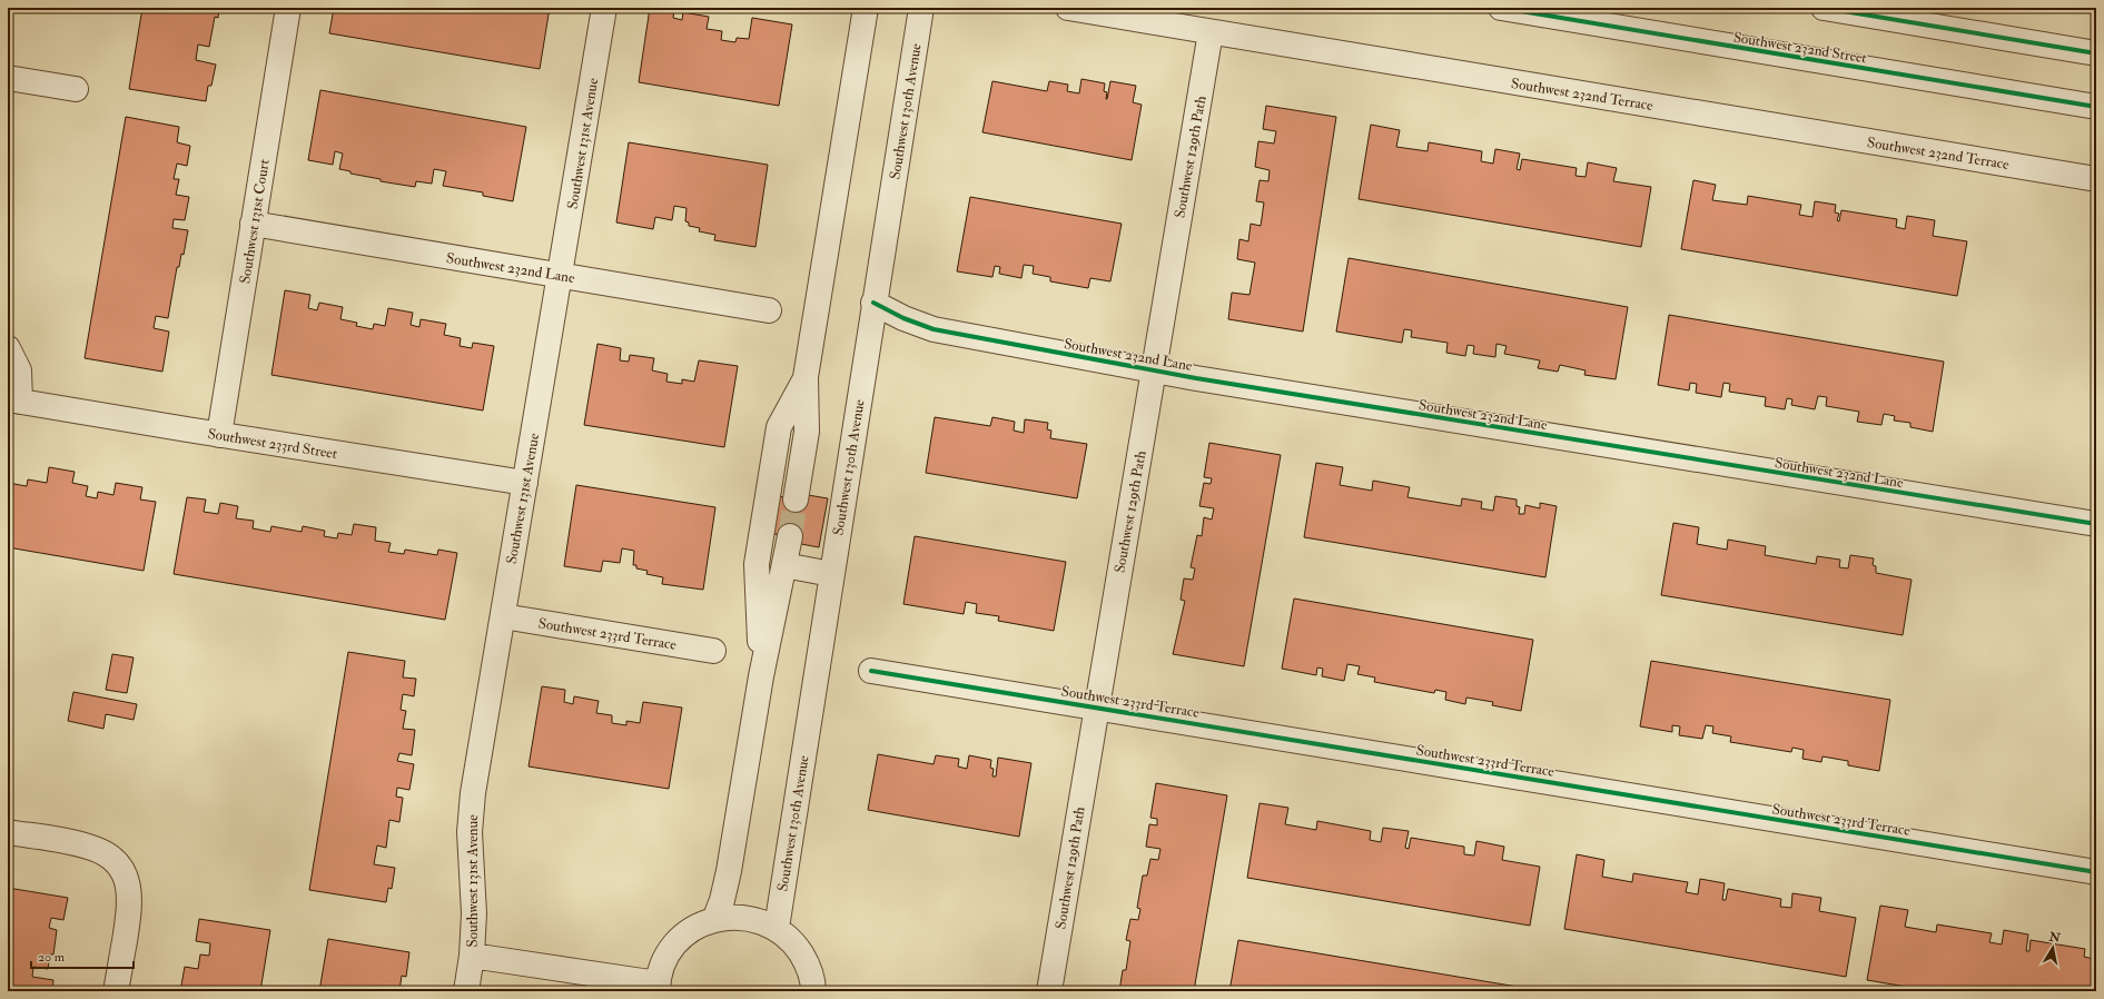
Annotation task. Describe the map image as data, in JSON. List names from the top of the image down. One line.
{"streets":{"street":["Southwest 232nd Street","Southwest 232nd Terrace","Southwest 130th Avenue","Southwest 131st Avenue","Southwest 129th Path","Southwest 131st Court","Southwest 232nd Lane","Southwest 233rd Street","Southwest 233rd Terrace"]},"crossings":[["Southwest 232nd Terrace","Southwest 129th Path"],["Southwest 130th Avenue","Southwest 232nd Lane"],["Southwest 131st Avenue","Southwest 232nd Lane"],["Southwest 131st Avenue","Southwest 233rd Street"],["Southwest 131st Avenue","Southwest 233rd Terrace"],["Southwest 129th Path","Southwest 232nd Lane"],["Southwest 129th Path","Southwest 233rd Terrace"],["Southwest 131st Court","Southwest 232nd Lane"],["Southwest 131st Court","Southwest 233rd Street"]],"scale_bar":"20 m","north":"top"}
